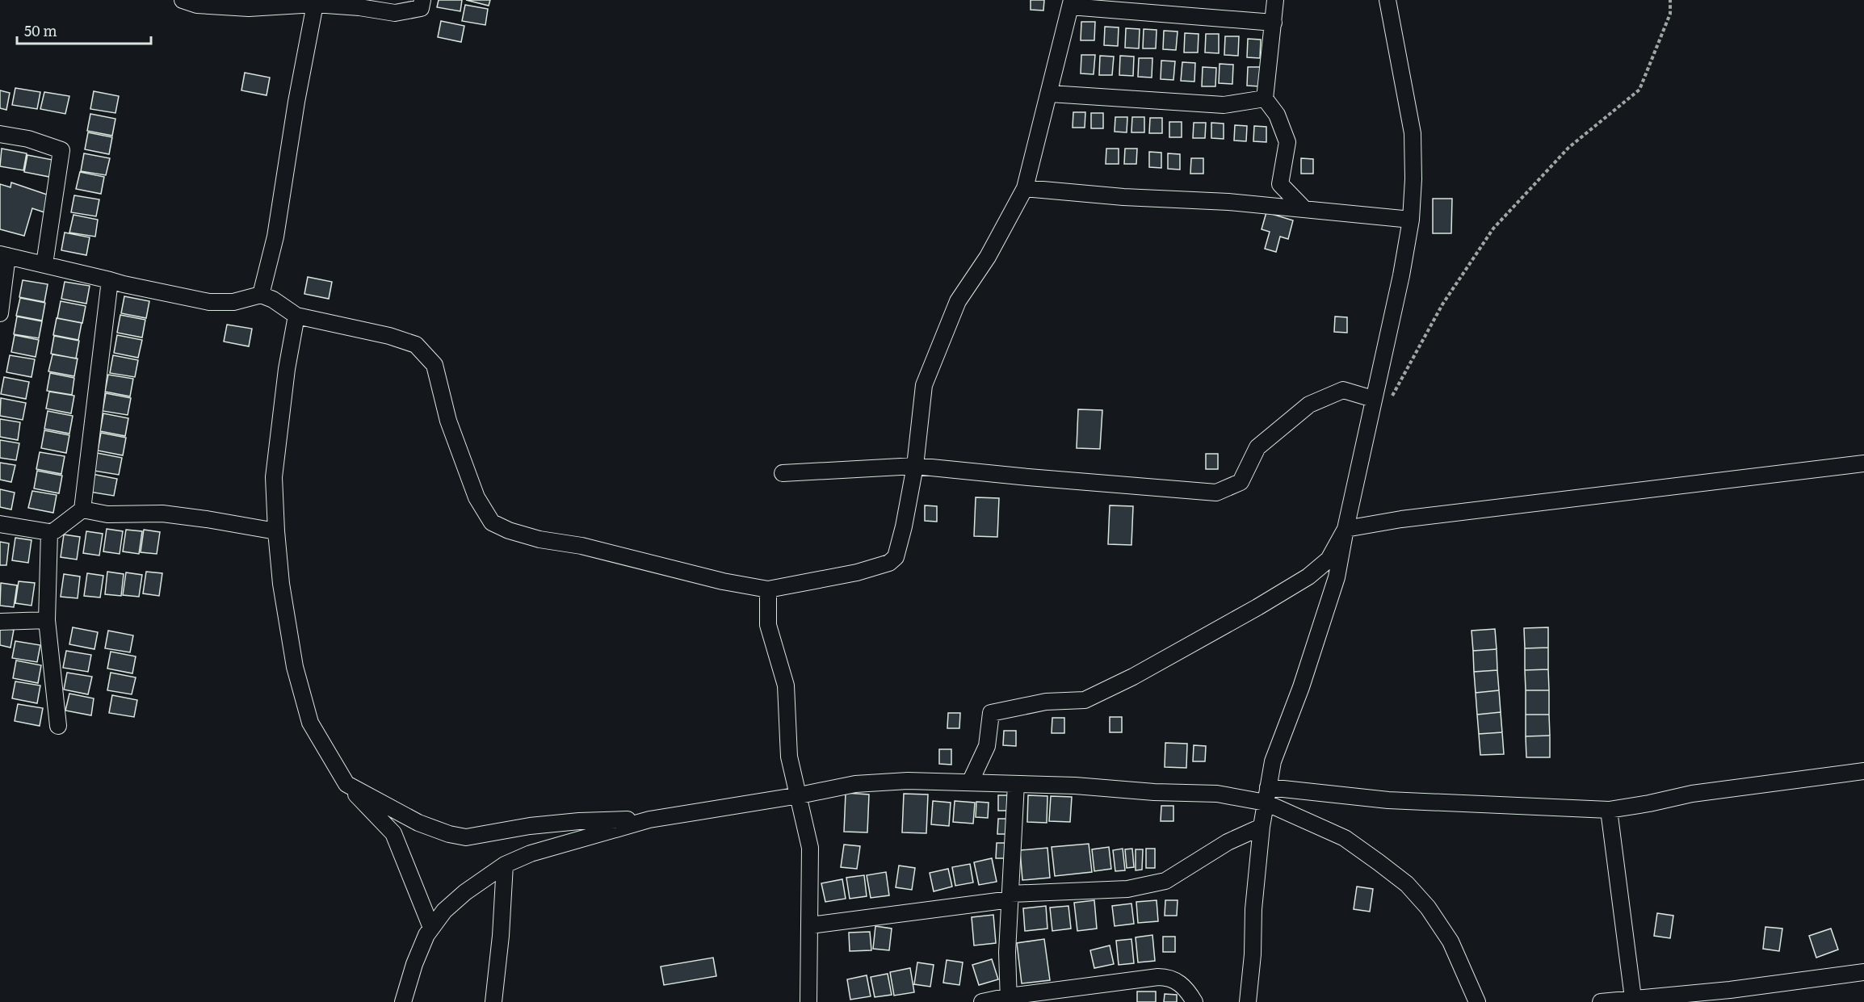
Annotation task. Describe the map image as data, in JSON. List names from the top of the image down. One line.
{"scale_bar":"50 m"}
